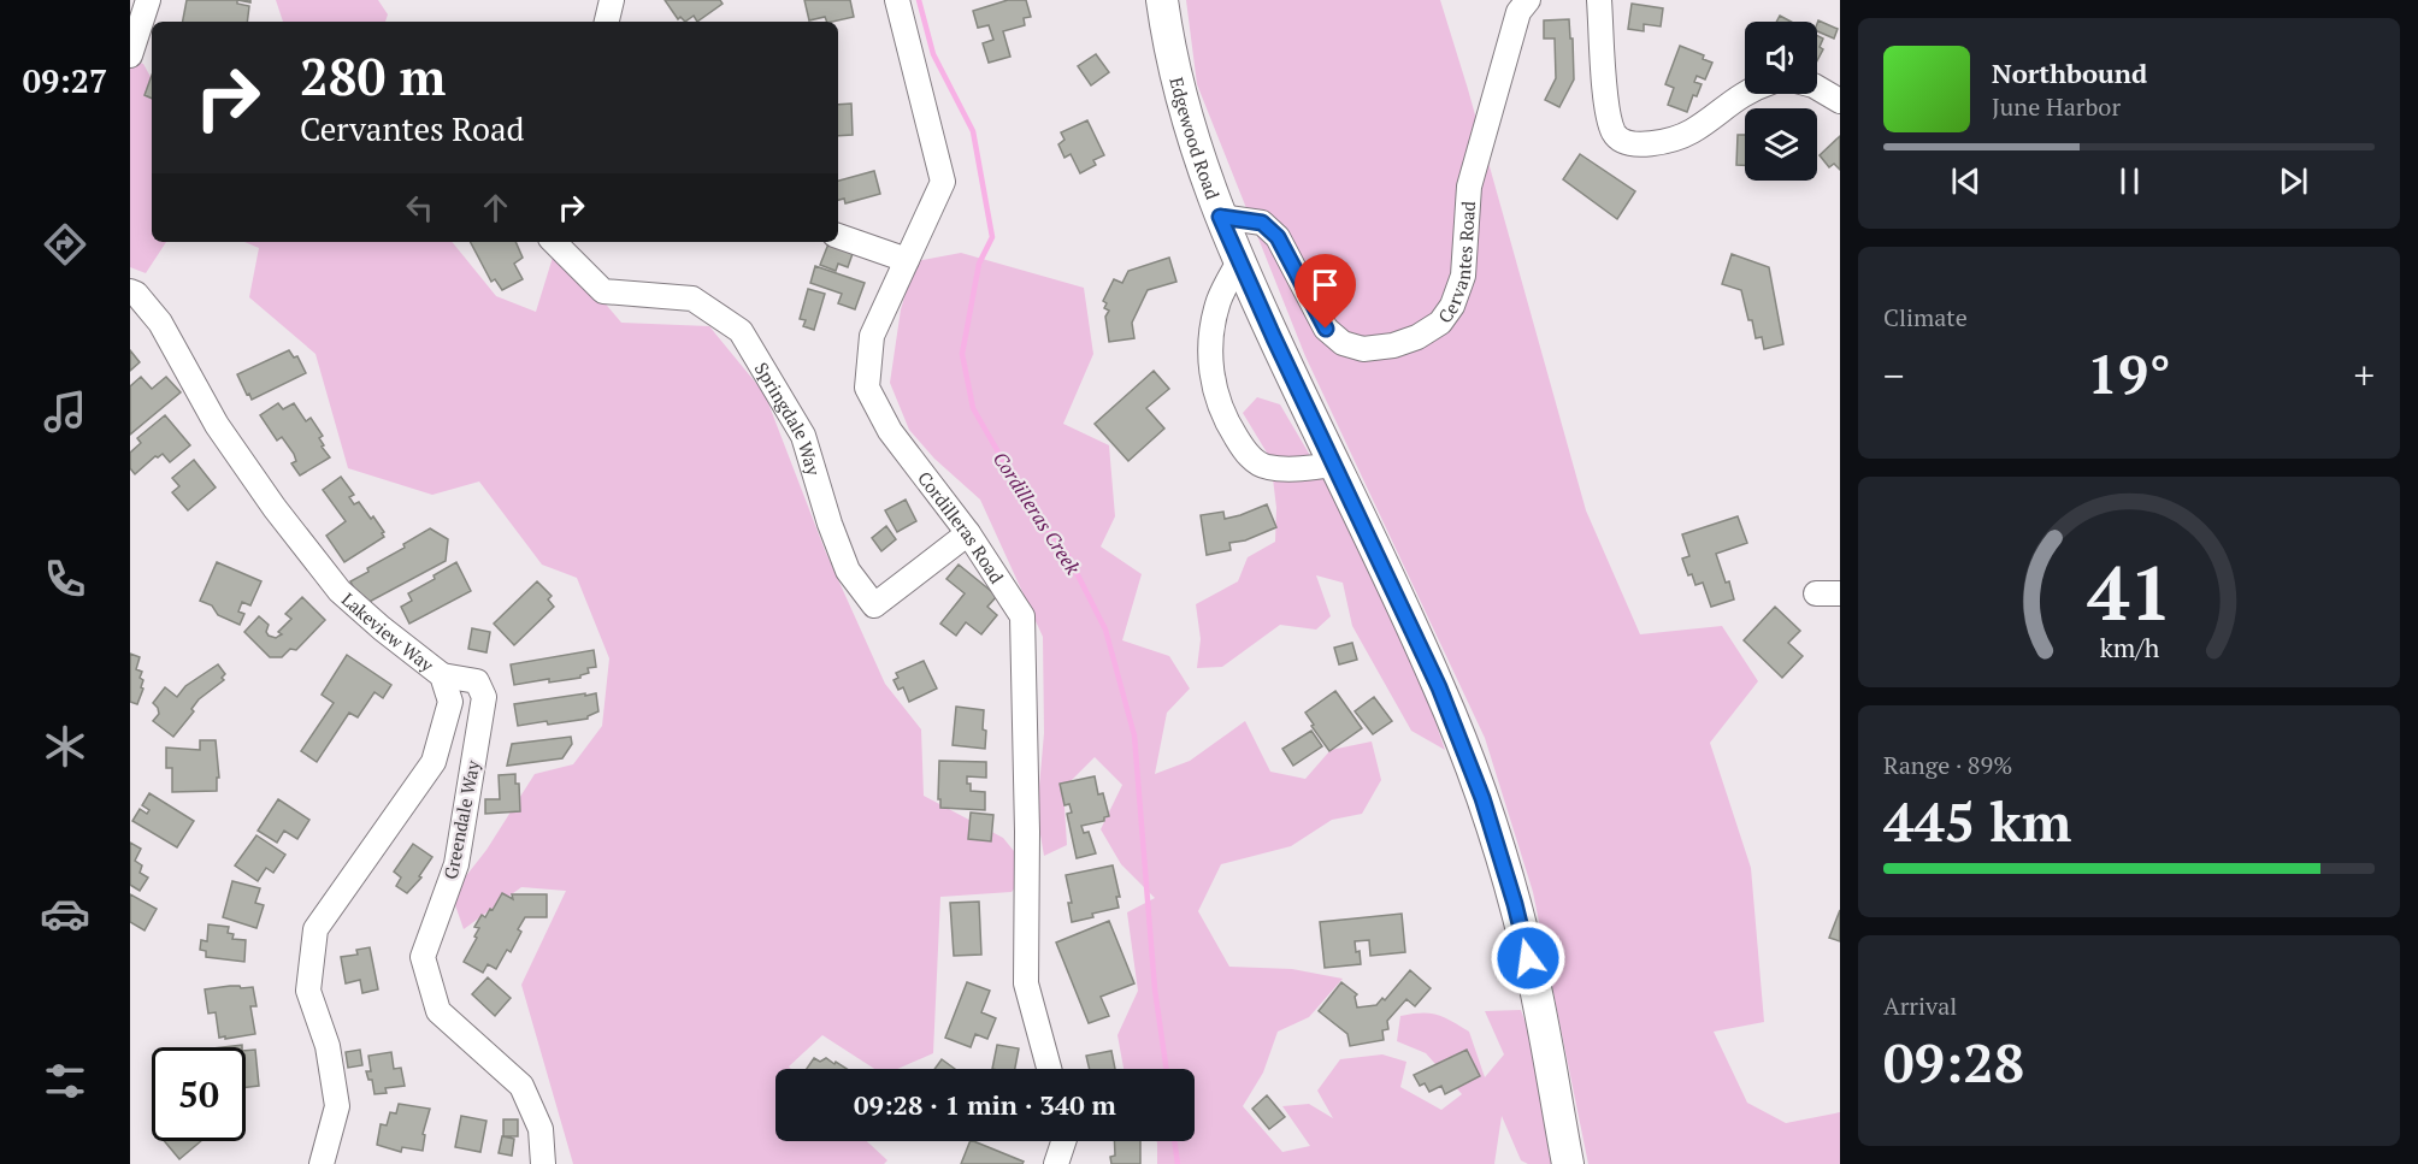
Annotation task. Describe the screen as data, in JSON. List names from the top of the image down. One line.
{"streets":{"main road":["Edgewood Road"],"street":["Cervantes Road","Springdale Way","Cordilleras Road","Lakeview Way","Greendale Way"]},"crossings":[["Edgewood Road","Cervantes Road"],["Springdale Way","Cordilleras Road"],["Lakeview Way","Greendale Way"]],"water":["Cordilleras Creek"],"page":{"tabs":"09:27","turn":["280 m","Cervantes Road"],"song":["Northbound","June Harbor"],"tile":["Climate",["Range · 89%","445 km"],["Arrival","09:28"]],"heat":["−","19°","+"],"limit":"50","trip":"09:28 · 1 min · 340 m","gauge":["41","km/h"]}}
